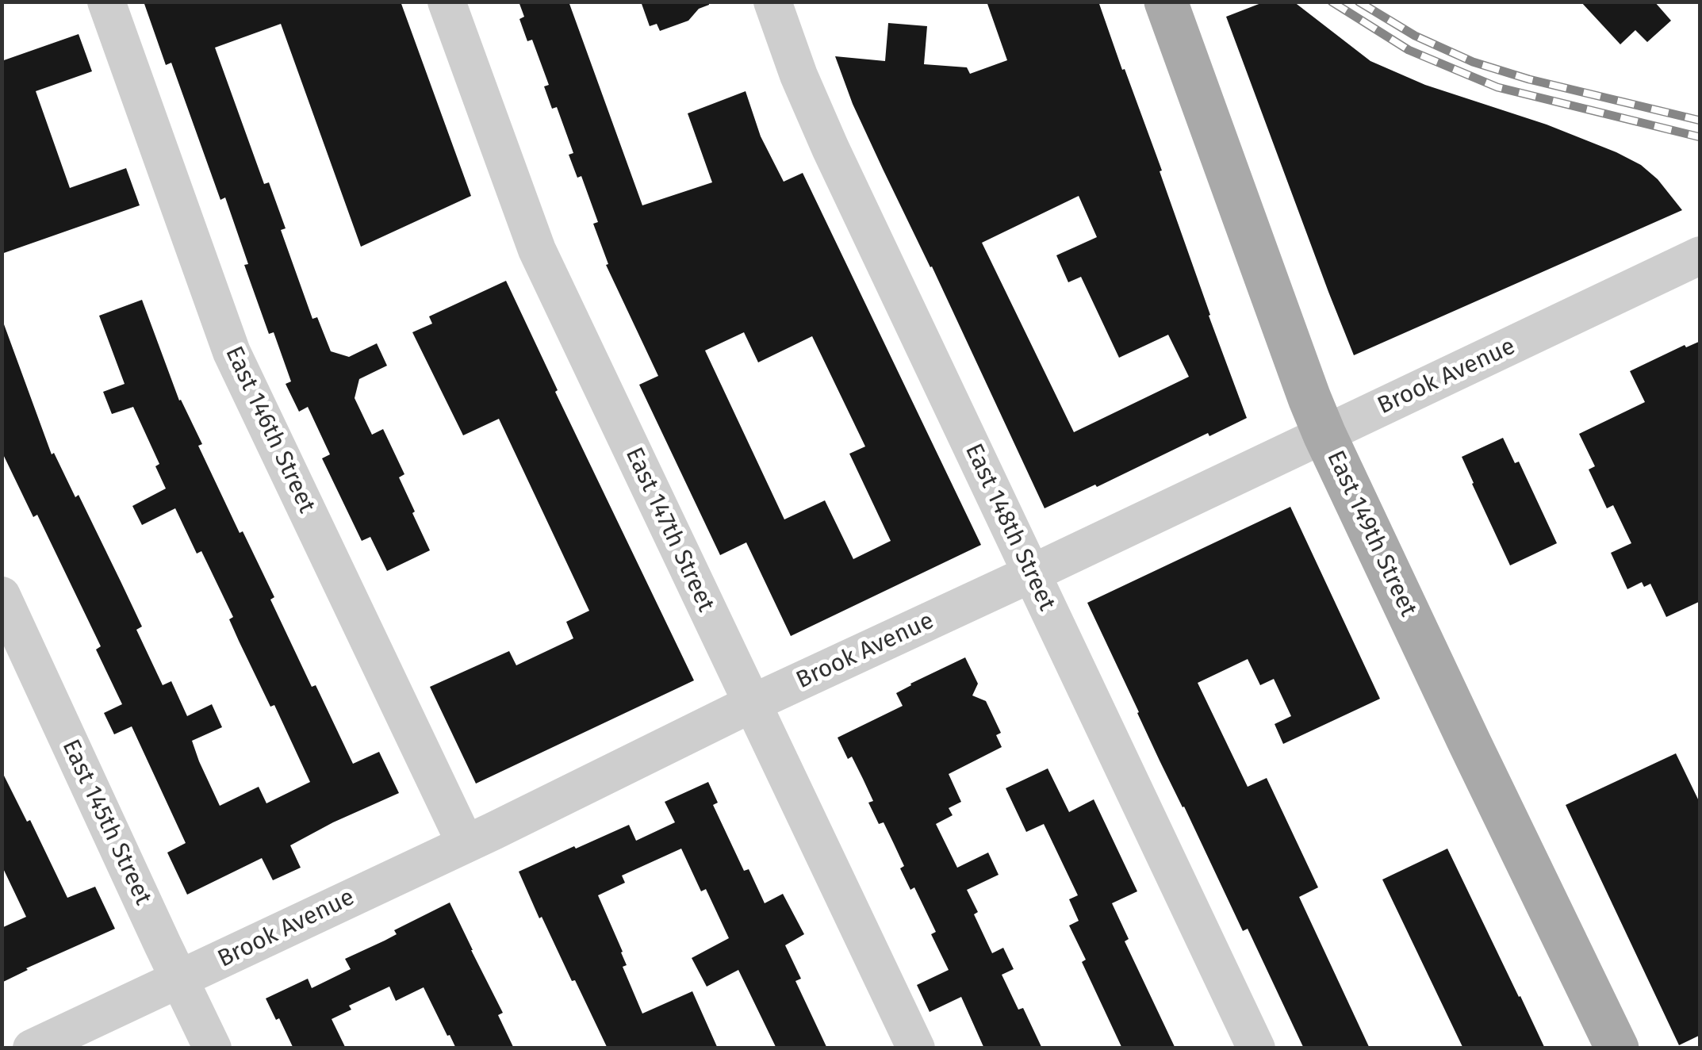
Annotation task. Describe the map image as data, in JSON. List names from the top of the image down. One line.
{"streets":{"main road":["East 149th Street"],"street":["Brook Avenue","East 146th Street","East 148th Street","East 147th Street","East 145th Street"]},"crossings":[["Brook Avenue","East 146th Street"],["Brook Avenue","East 148th Street"],["Brook Avenue","East 147th Street"],["Brook Avenue","East 149th Street"],["Brook Avenue","East 145th Street"]]}
